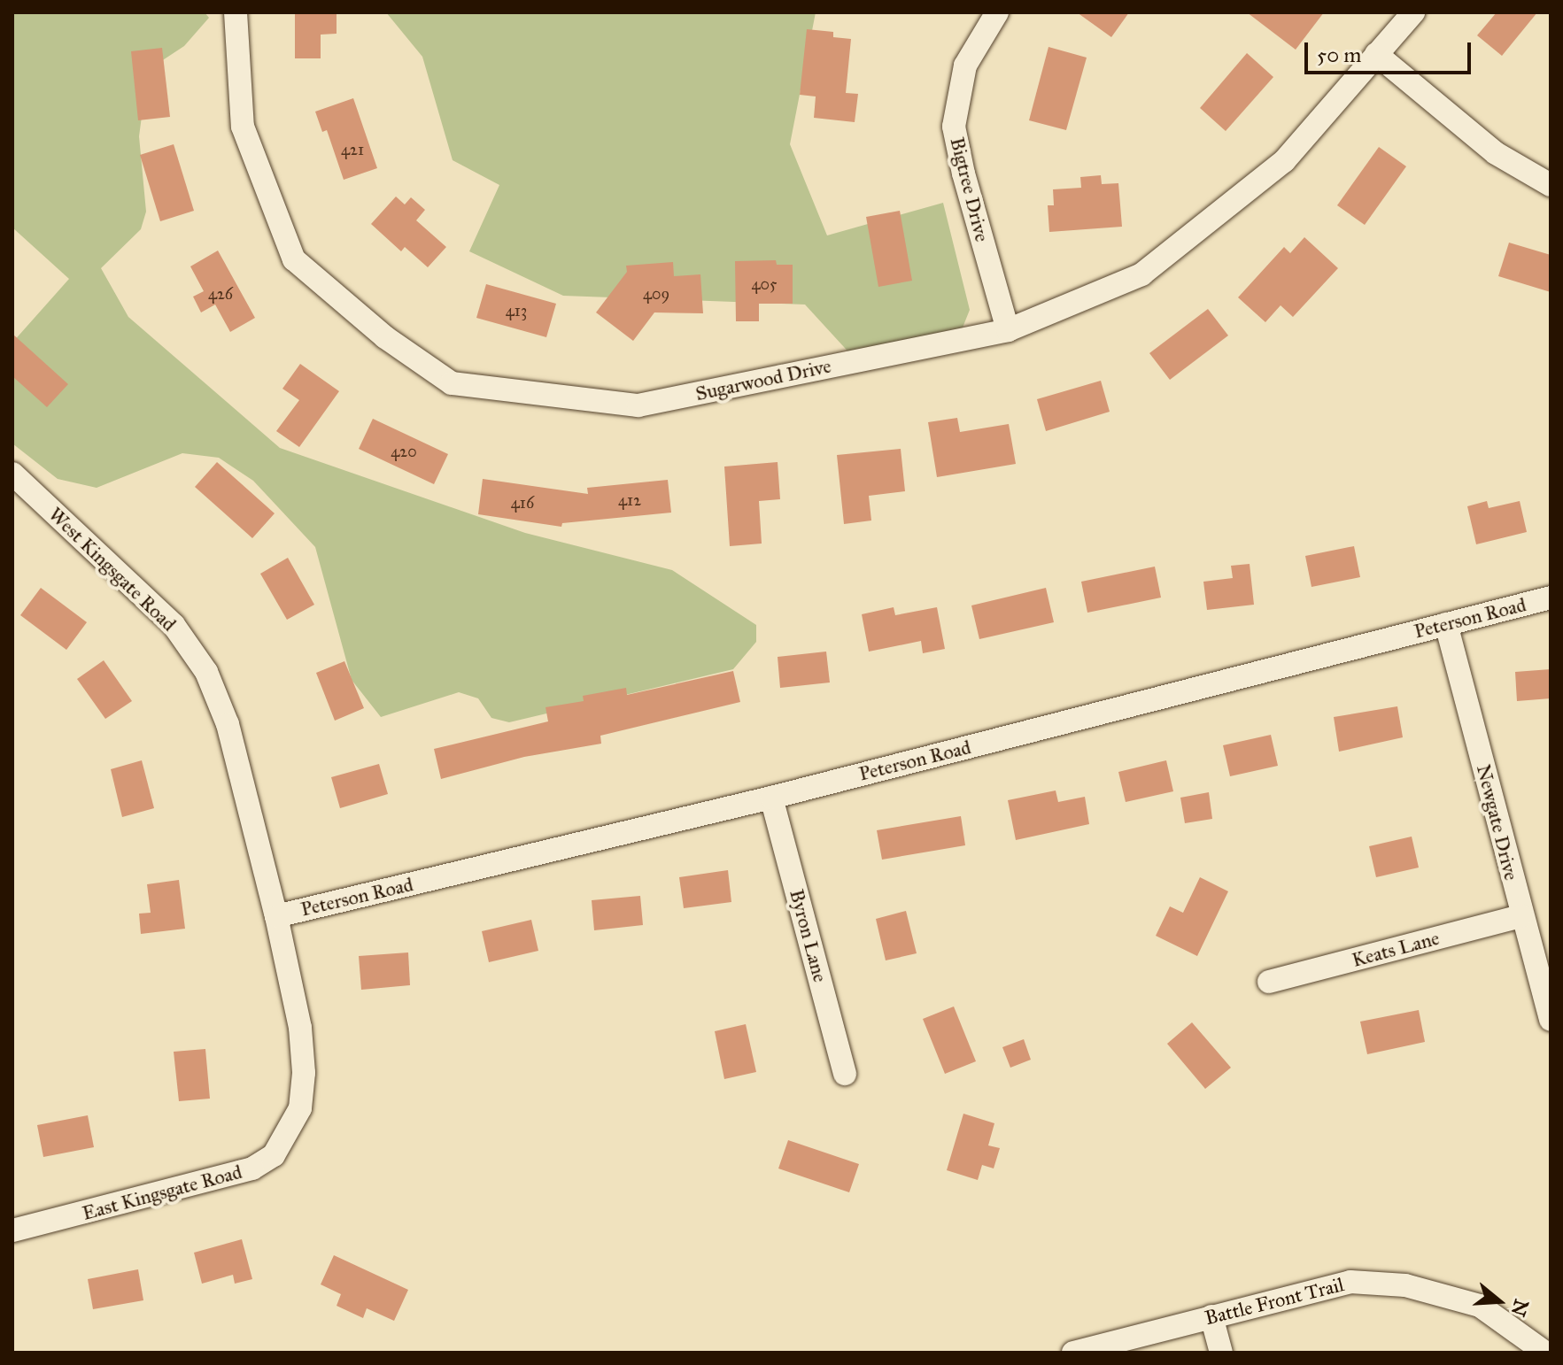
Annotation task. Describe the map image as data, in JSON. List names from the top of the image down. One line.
{"streets":{"street":["Bigtree Drive","Sugarwood Drive","West Kingsgate Road","Peterson Road","Newgate Drive","Byron Lane","Keats Lane","East Kingsgate Road","Battle Front Trail"]},"crossings":[["Bigtree Drive","Sugarwood Drive"],["West Kingsgate Road","Peterson Road"],["West Kingsgate Road","East Kingsgate Road"],["Peterson Road","Newgate Drive"],["Peterson Road","Byron Lane"],["Peterson Road","East Kingsgate Road"],["Newgate Drive","Keats Lane"]],"house_numbers":["421","405","426","409","413","420","412","416"],"scale_bar":"50 m","north":"right"}
